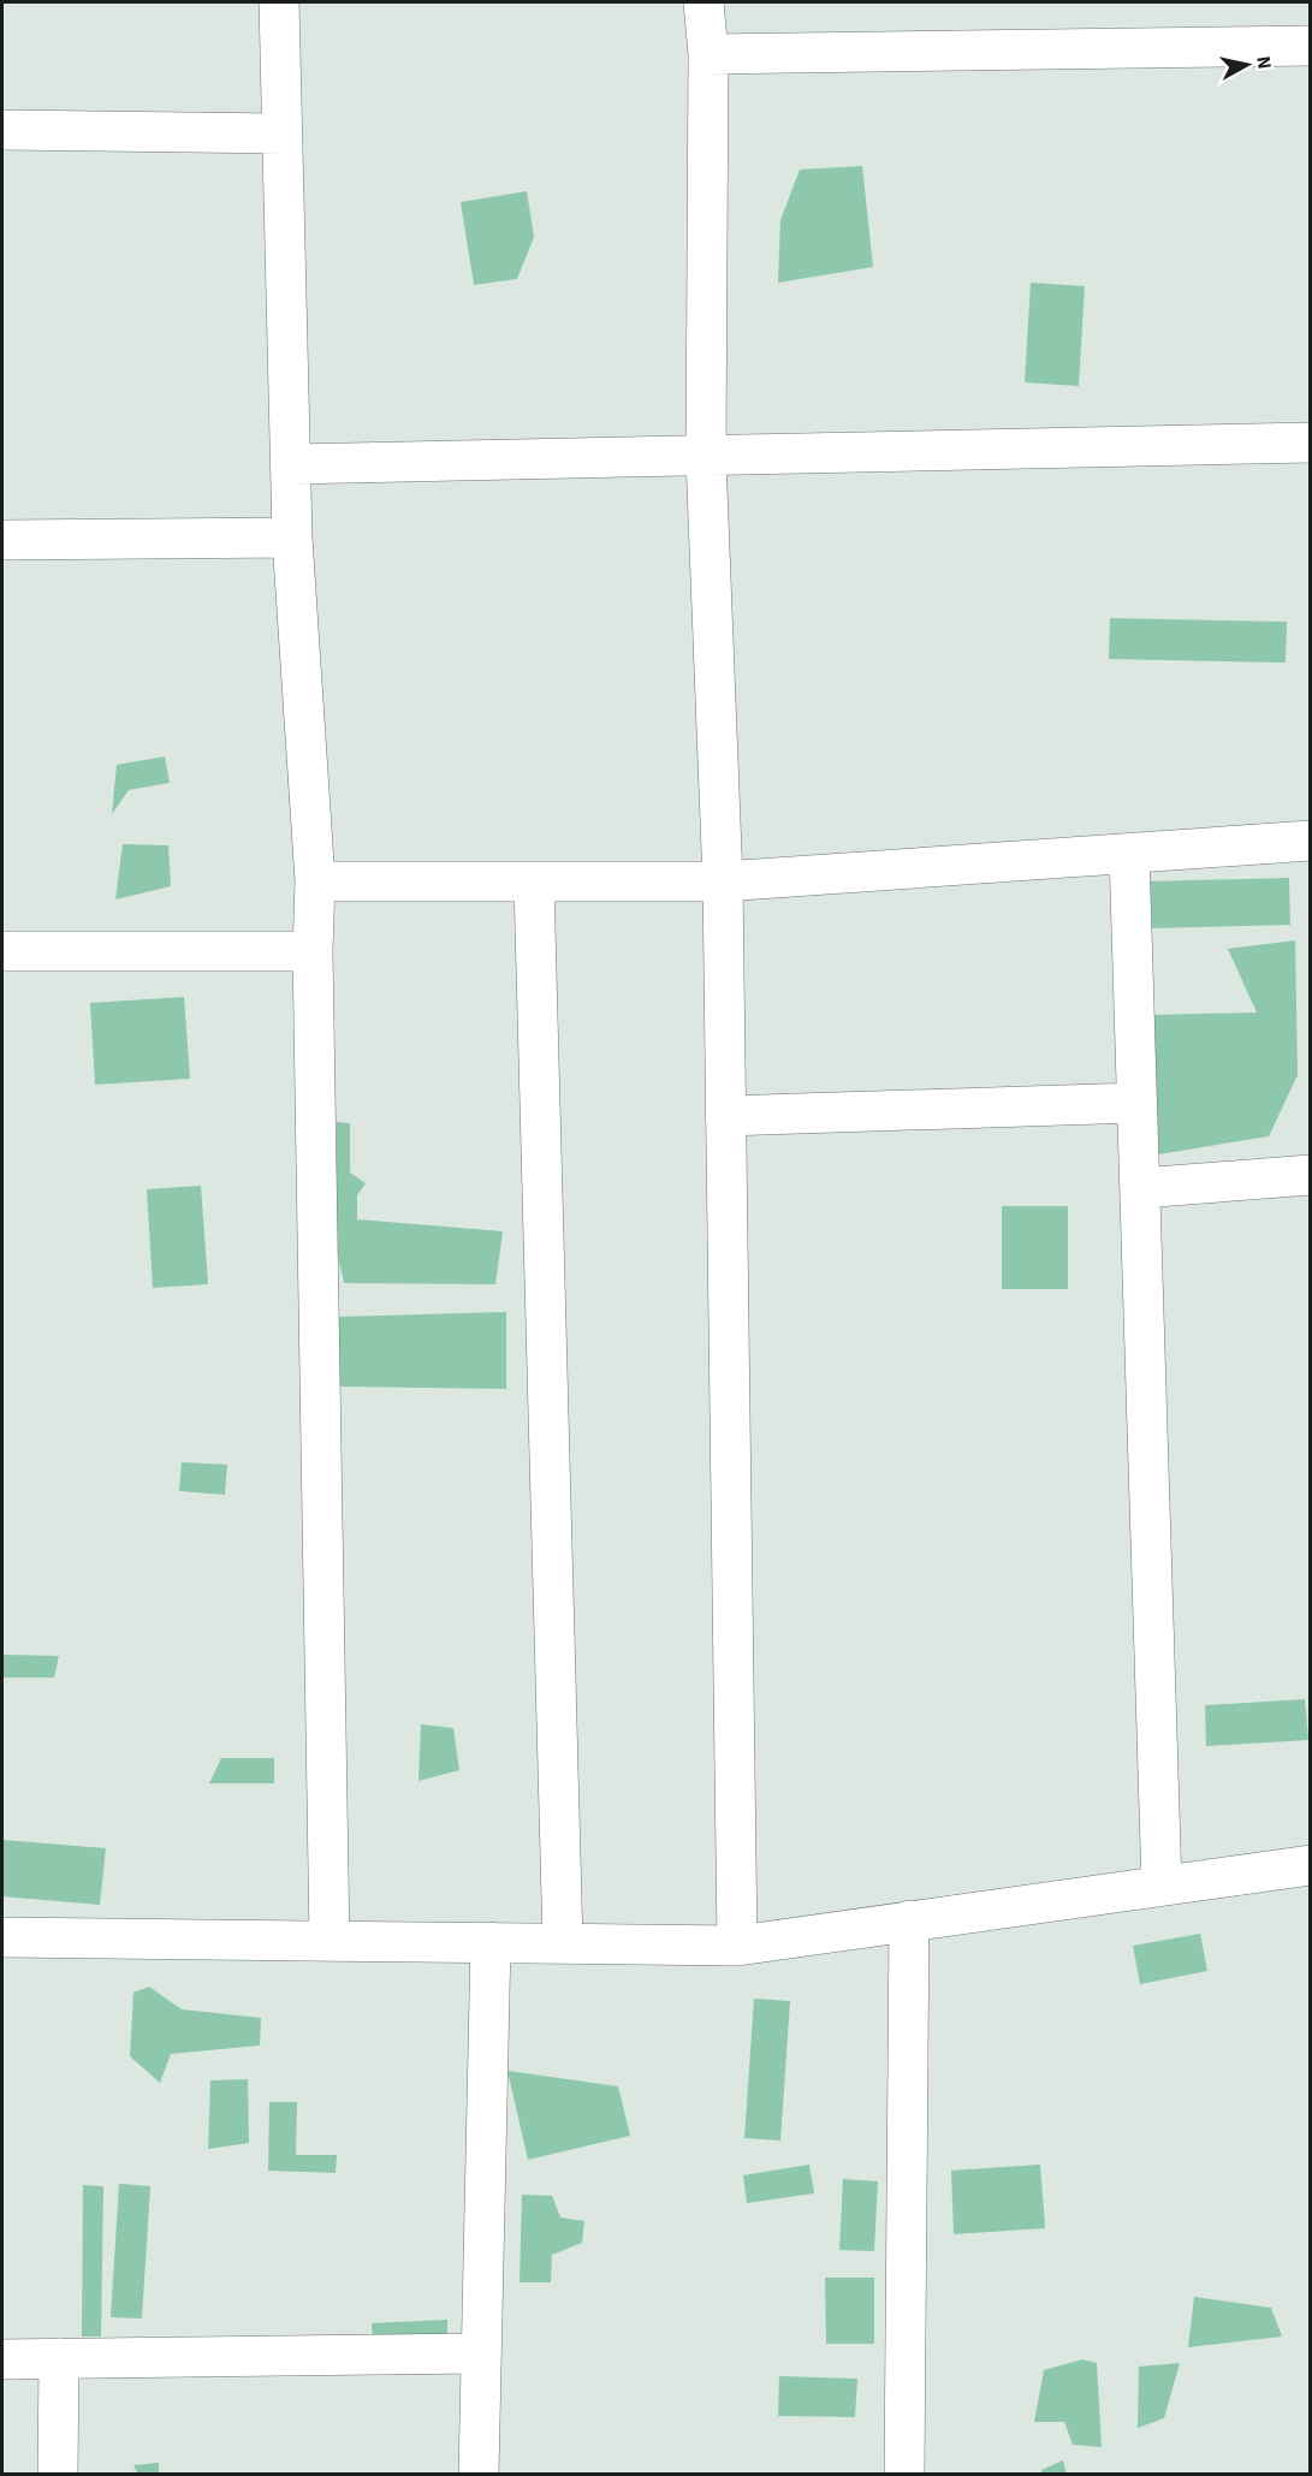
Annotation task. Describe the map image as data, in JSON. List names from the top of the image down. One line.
{"north":"right"}
